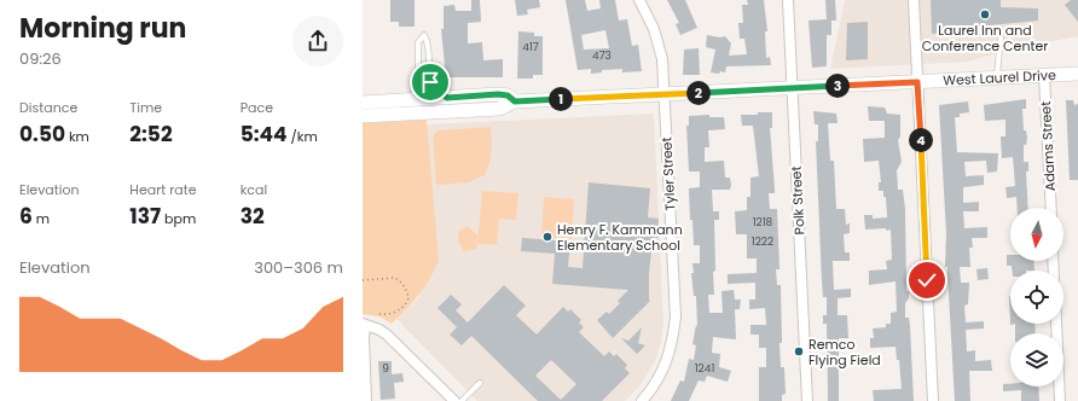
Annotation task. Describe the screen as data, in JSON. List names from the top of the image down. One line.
{"streets":{"main road":["West Laurel Drive"],"street":["Adams Street","Tyler Street","Polk Street"]},"crossings":[["West Laurel Drive","Adams Street"],["West Laurel Drive","Tyler Street"],["West Laurel Drive","Polk Street"]],"places":["Laurel Inn and Conference Center","Henry F. Kammann Elementary School","Remco Flying Field"],"house_numbers":["417","473","1218","1222","9","1241"],"north":"bottom","page":{"heading":["Morning run","09:26"],"pins":["3","2","1","4"],"stats":[["Distance","0.50 km"],["Time","2:52"],["Pace","5:44 /km"],["Elevation","6 m"],["Heart rate","137 bpm"],["kcal","32"]],"chart":["Elevation","300–306 m"]}}
